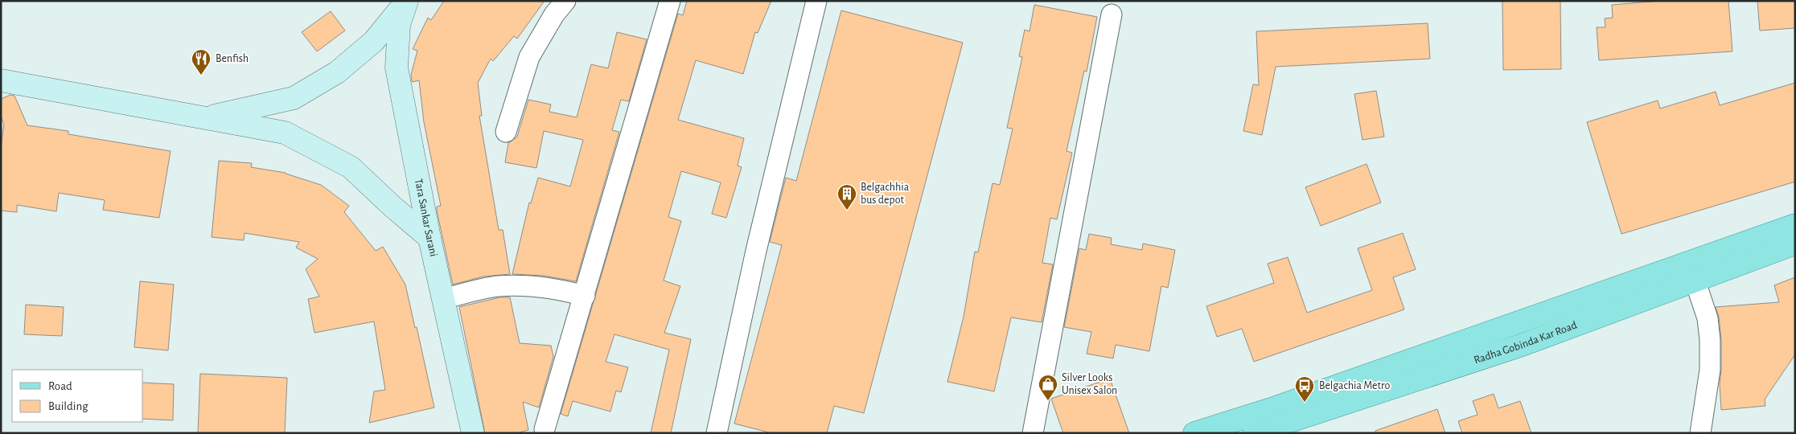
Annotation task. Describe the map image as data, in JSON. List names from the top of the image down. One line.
{"streets":{"main road":["Radha Gobinda Kar Road"],"street":["Tara Sankar Sarani"]},"places":{"restaurant":["Benfish"],"building":["Belgachhia bus depot"],"shop":["Silver Looks Unisex Salon"],"bus stop":["Belgachia Metro"]},"legend":["Road","Building"]}
